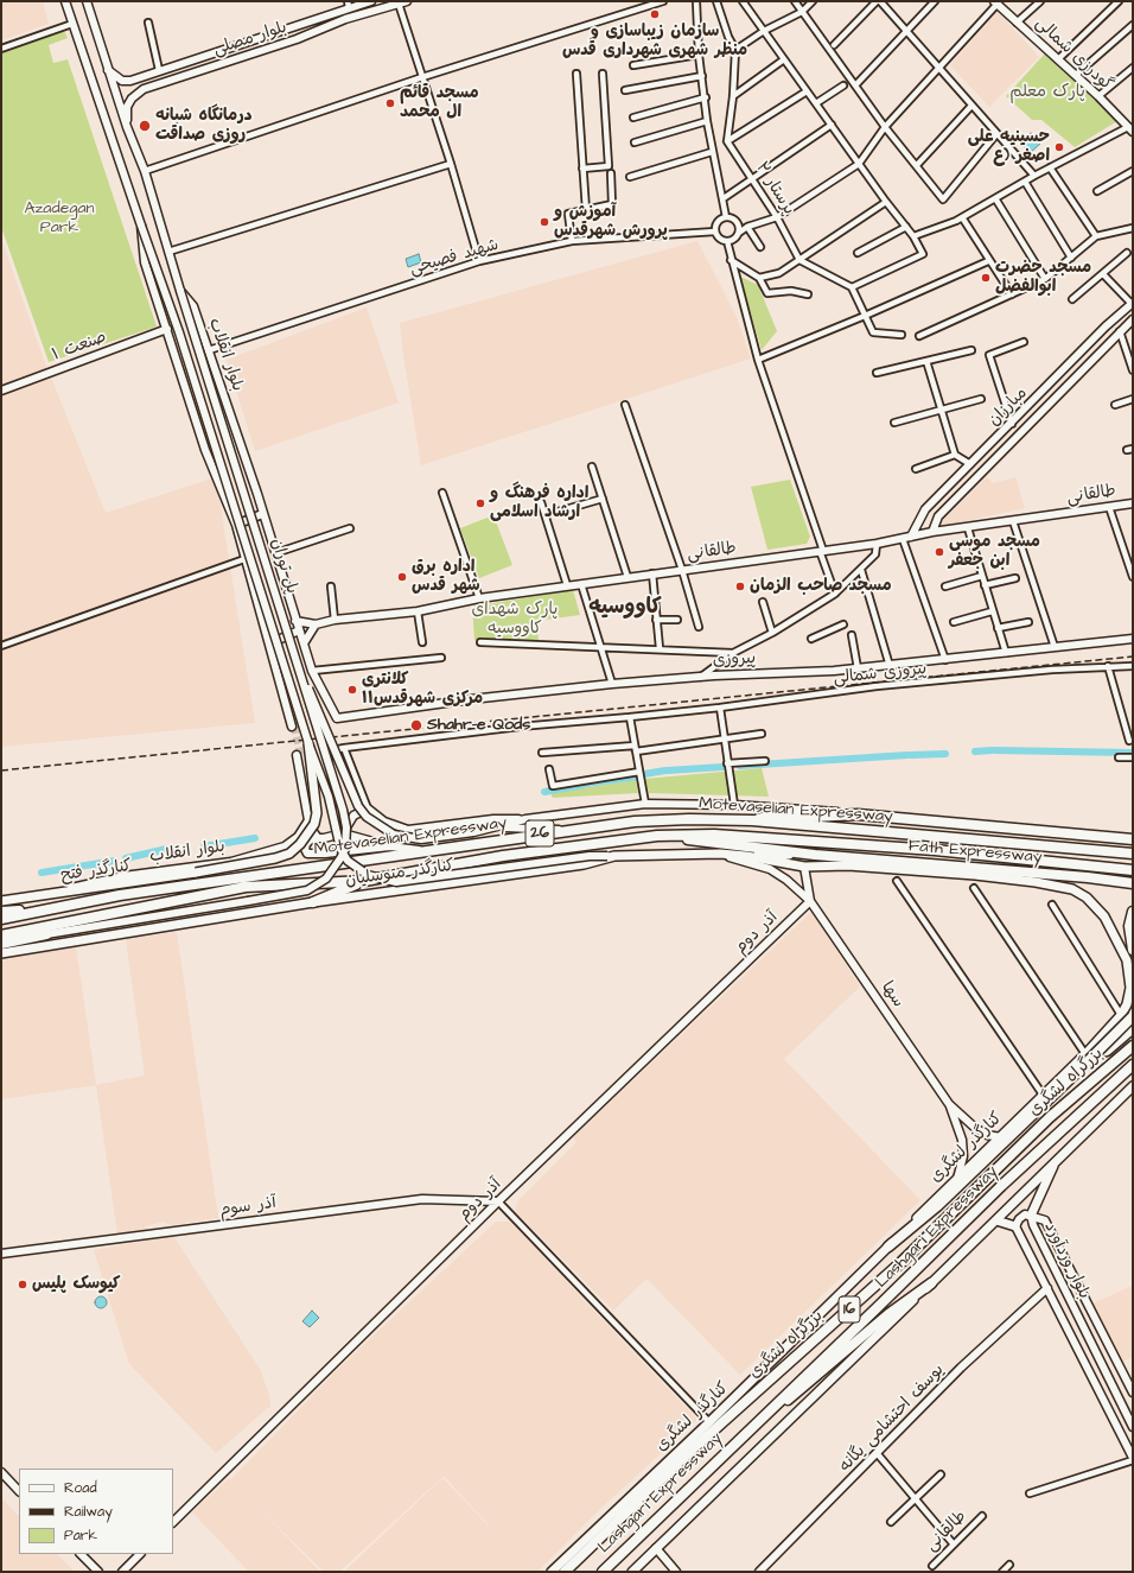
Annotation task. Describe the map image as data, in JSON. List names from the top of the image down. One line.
{"streets":{"highway":["Motevaselian Expressway","26","Fath Expressway","بزرگراه لشگری","Lashgari Expressway","16"],"main road":["پل توران","کنارگذر فتح","کنارگذر متوسلیان","کنارگذر لشگری"],"street":["بلوار مصلی","گودرزی شمالی","پرستار ۲","شهید فصیحی","صنعت ۱","بلوار انقلاب","مبارزان","طالقانی","پیروزی","پیروزی شمالی","آذر دوم","سها","آذر سوم","بلوار وردآورد","یوسف احتشامی یگانه"]},"crossings":[["بلوار مصلی","بلوار انقلاب"],["شهید فصیحی","بلوار انقلاب"],["بلوار انقلاب","طالقانی"],["بلوار انقلاب","پل توران"],["بلوار انقلاب","پیروزی"],["بلوار انقلاب","کنارگذر فتح"],["مبارزان","طالقانی"],["پل توران","کنارگذر فتح"],["پل توران","کنارگذر متوسلیان"],["Motevaselian Expressway","26"],["Motevaselian Expressway","Fath Expressway"],["26","Fath Expressway"],["کنارگذر متوسلیان","سها"],["کنارگذر متوسلیان","کنارگذر لشگری"],["آذر دوم","سها"],["آذر دوم","آذر سوم"],["سها","کنارگذر لشگری"],["بلوار وردآورد","یوسف احتشامی یگانه"]],"districts":["کاووسیه"],"parks":["پارک معلم","Azadegan Park","پارک شهدای کاووسیه"],"places":["سازمان زیباسازی و منظر شهری شهرداری قدس","مسجد قائم ال محمد","درمانگاه شبانه روزی صداقت","حسینیه علی اصغر (ع","آموزش و پرورش شهرقدس","مسجد حضرت ابوالفضل","اداره فرهنگ و ارشاد اسلامی","مسجد موسی ابن جعفر","اداره برق شهر قدس","مسجد صاحب الزمان","کلانتری ۱۱مرکزی شهرقدس","Shahr-e Qods","کیوسک پلیس"],"legend":["Road","Railway","Park"]}
